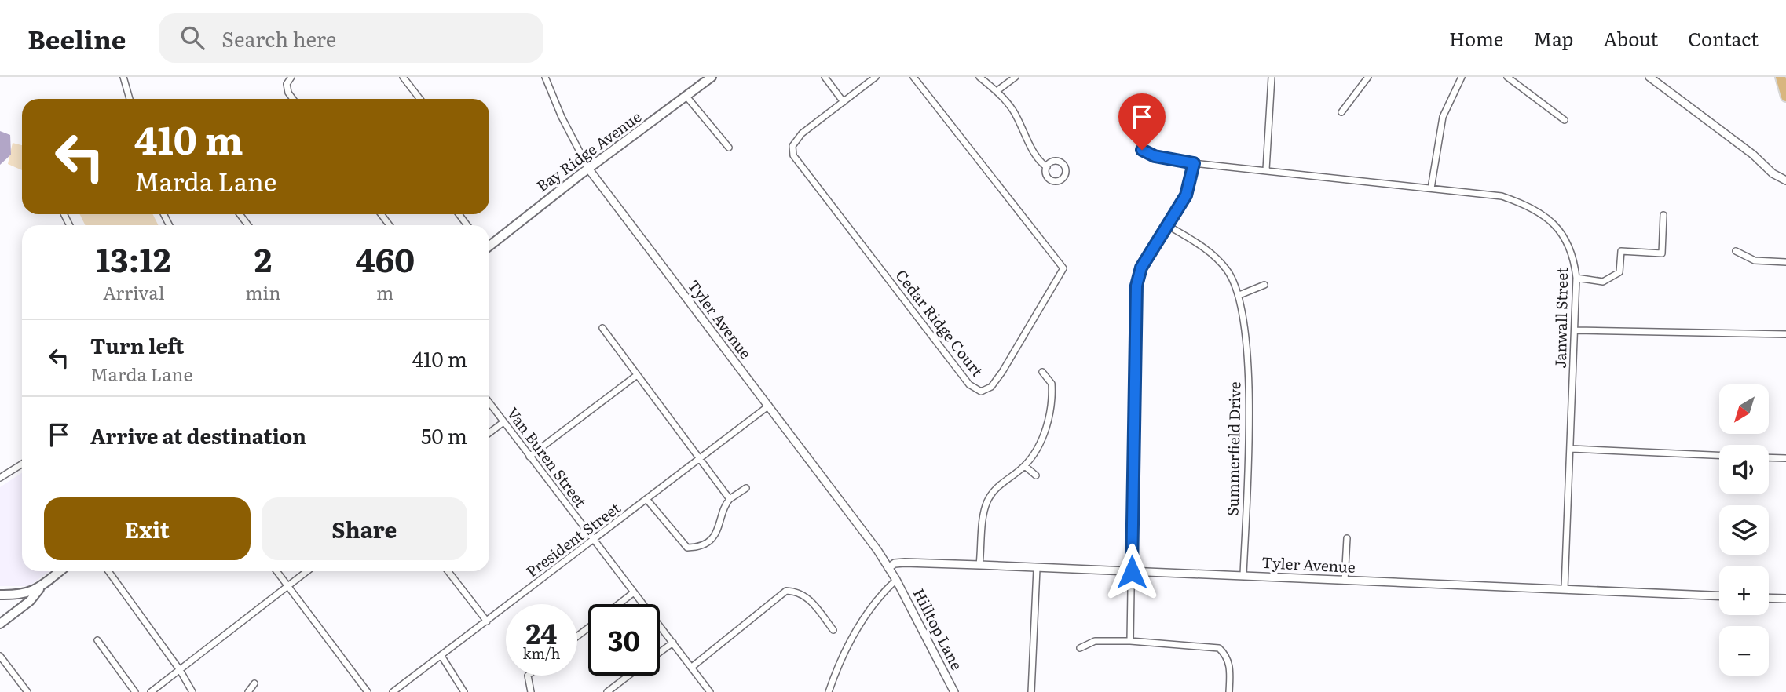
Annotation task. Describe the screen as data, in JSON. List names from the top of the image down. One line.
{"streets":{"main road":["Bay Ridge Avenue"],"street":["Janwall Street","Tyler Avenue","Cedar Ridge Court","Summerfield Drive","Van Buren Street","President Street","Hilltop Lane"]},"crossings":[["Bay Ridge Avenue","Tyler Avenue"],["Janwall Street","Tyler Avenue"],["Tyler Avenue","Summerfield Drive"],["Tyler Avenue","President Street"],["Tyler Avenue","Hilltop Lane"],["Van Buren Street","President Street"]],"north":"bottom left","page":{"header":"Beeline","search":"Search here","nav":["Home","Map","About","Contact"],"turn":["410 m","Marda Lane"],"eta":["13:12","Arrival","2","min","460","m"],"list":[{"name":"Turn left","note":"Marda Lane","value":"410 m"},{"name":"Arrive at destination","value":"50 m"}],"map_buttons":["+","−"],"buttons":["Exit","Share"],"speed":"24 km/h","limit":"30"}}
